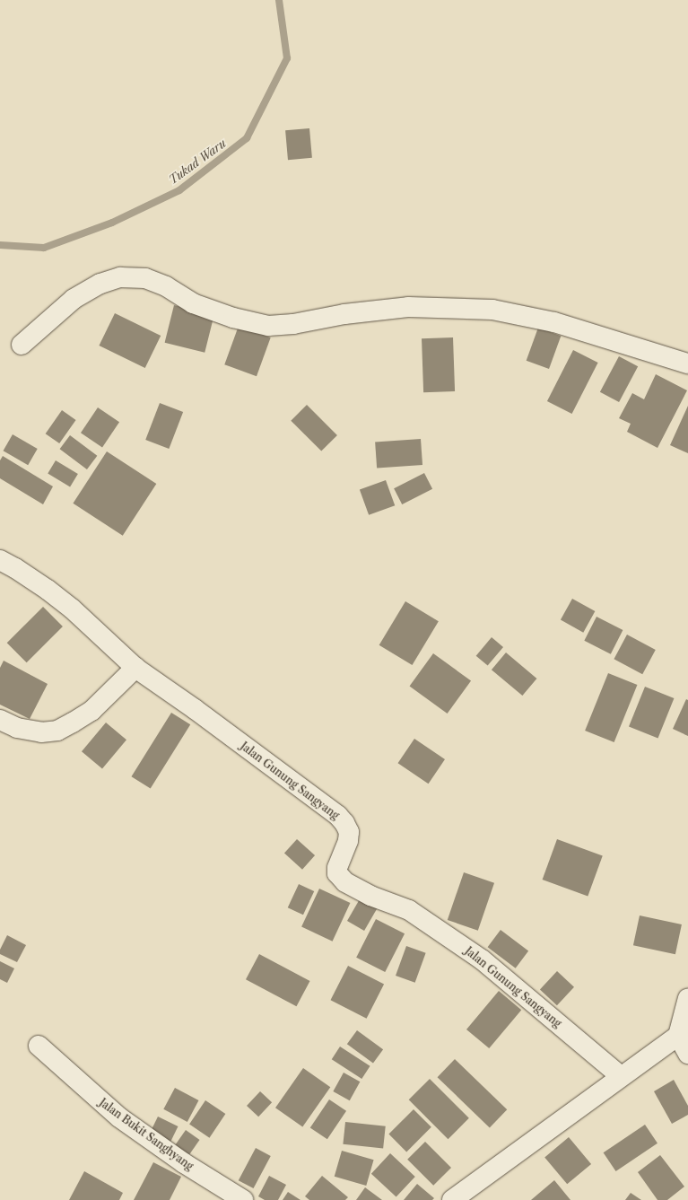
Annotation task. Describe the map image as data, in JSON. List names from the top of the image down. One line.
{"streets":{"street":["Jalan Gunung Sangyang","Jalan Bukit Sanghyang"]},"water":["Tukad Waru"]}
